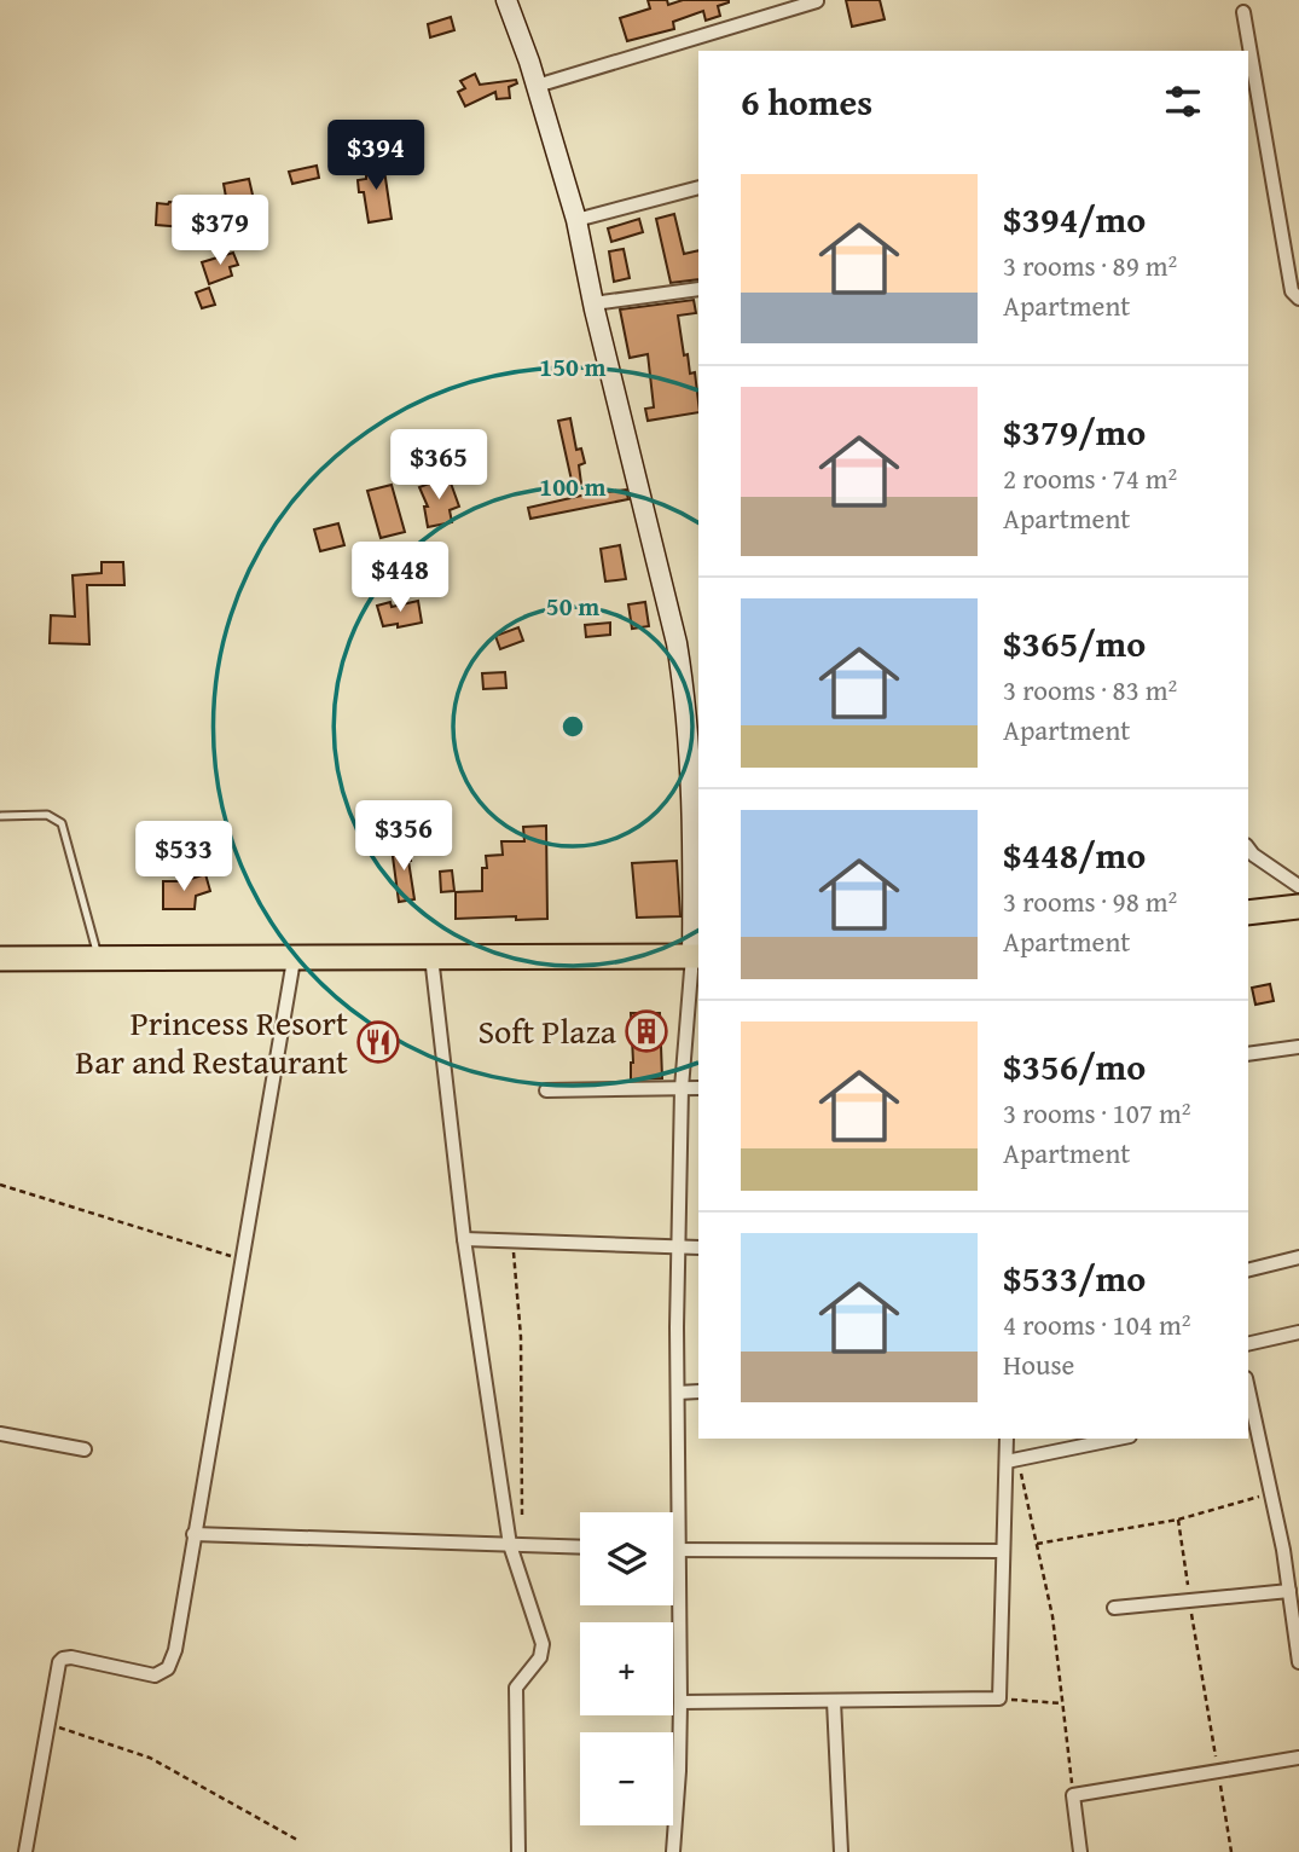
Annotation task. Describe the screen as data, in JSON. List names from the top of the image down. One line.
{"places":{"building":["Soft Plaza"],"restaurant":["Princess Resort Bar and Restaurant"]},"page":{"heading":"6 homes","price":["$394","$379","$365","$448","$356","$533"],"list":[{"name":"$394/mo","note":"3 rooms · 89 m² · Apartment"},{"name":"$379/mo","note":"2 rooms · 74 m² · Apartment"},{"name":"$365/mo","note":"3 rooms · 83 m² · Apartment"},{"name":"$448/mo","note":"3 rooms · 98 m² · Apartment"},{"name":"$356/mo","note":"3 rooms · 107 m² · Apartment"},{"name":"$533/mo","note":"4 rooms · 104 m² · House"}],"map_buttons":["+","−"]},"rings":["150 m","100 m","50 m"]}
